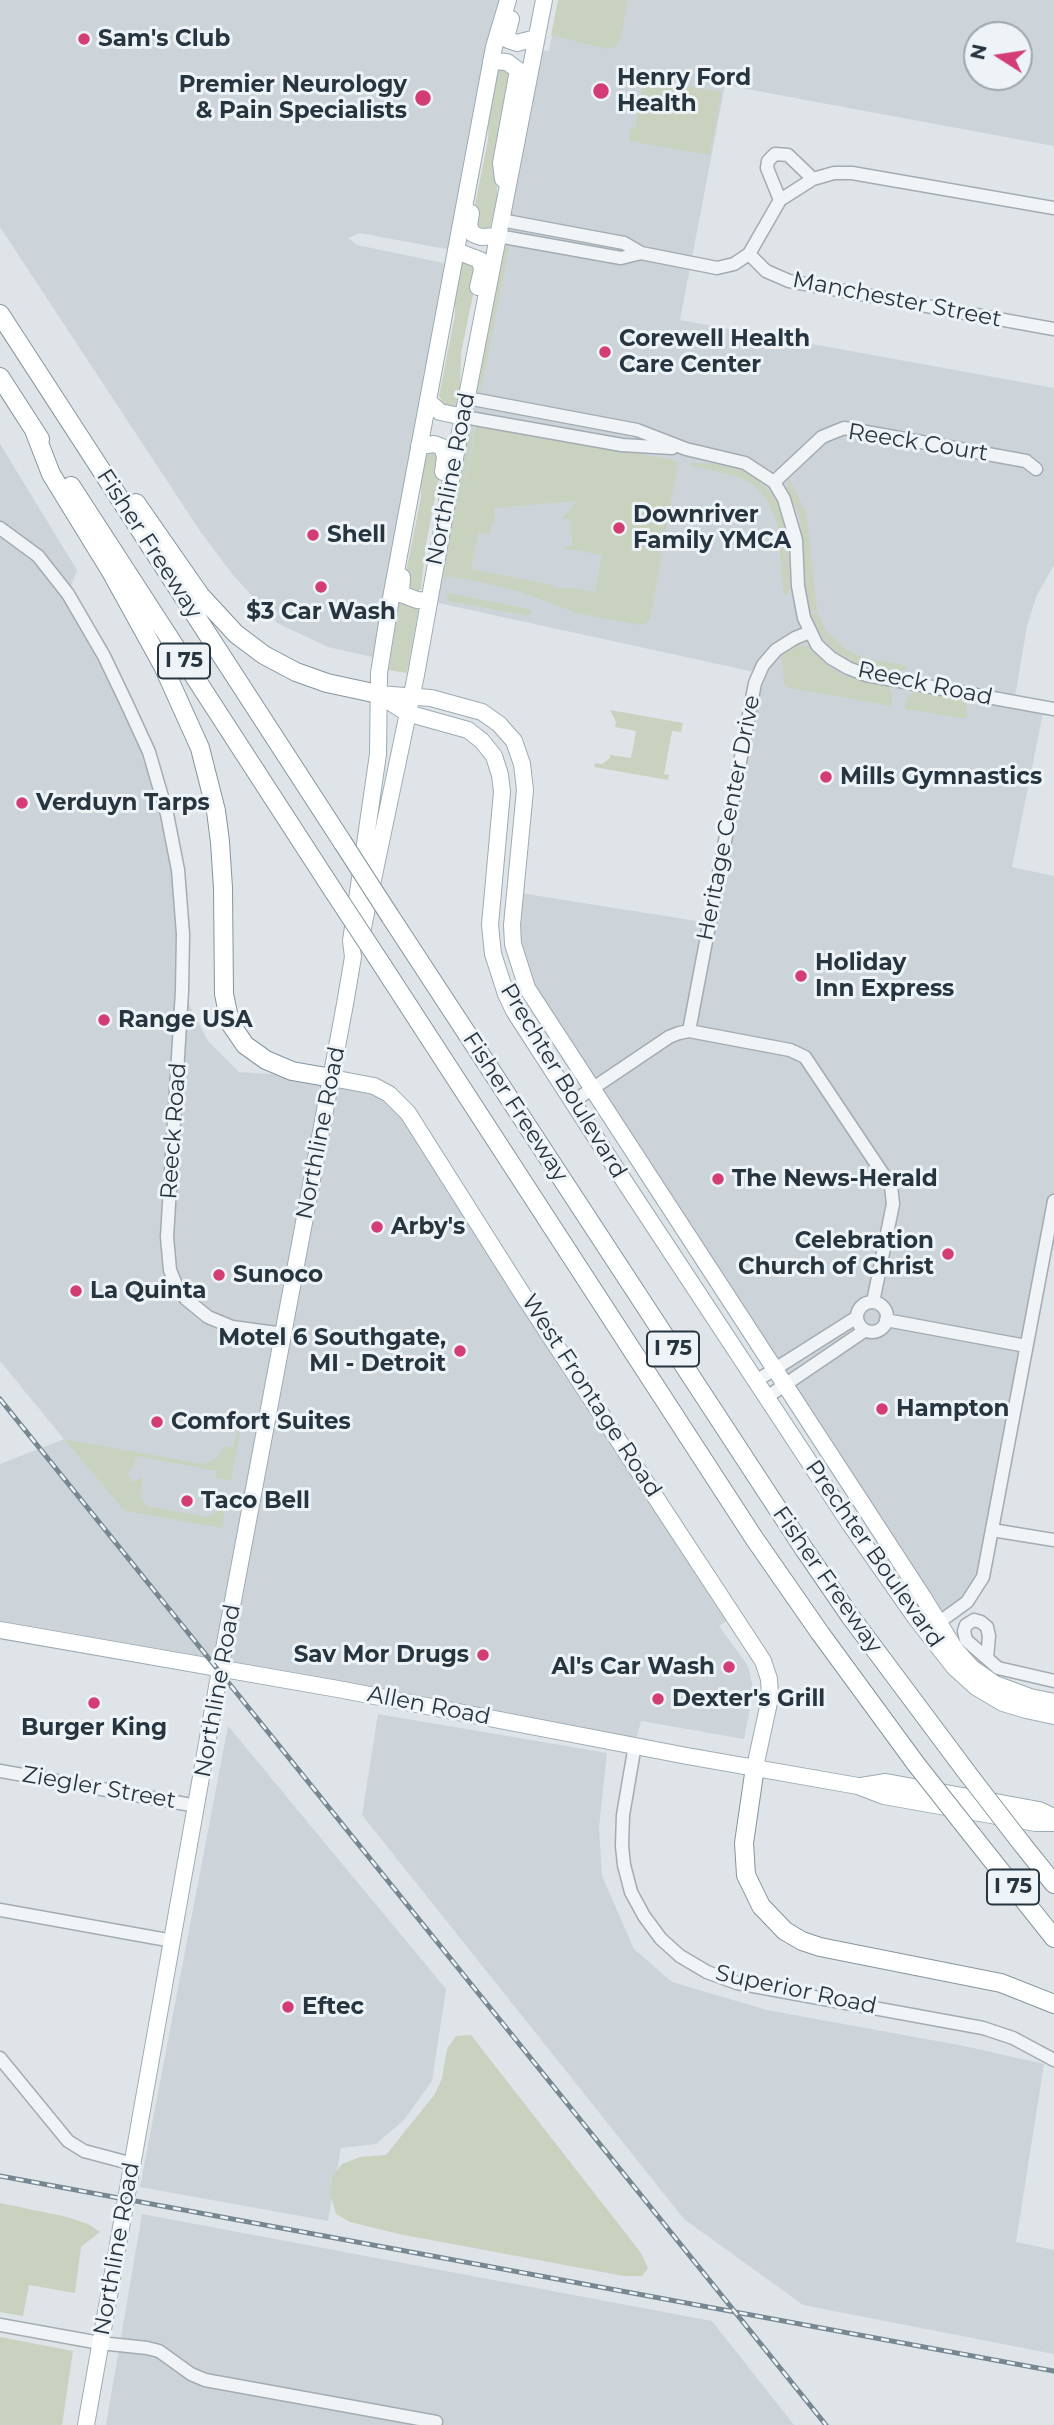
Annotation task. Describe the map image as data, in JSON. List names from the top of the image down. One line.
{"streets":{"highway":["Fisher Freeway","I 75"],"main road":["Northline Road","Prechter Boulevard","West Frontage Road","Allen Road"],"street":["Manchester Street","Reeck Court","Reeck Road","Heritage Center Drive","Ziegler Street","Superior Road"]},"crossings":[["Reeck Court","Reeck Road"],["Northline Road","Reeck Road"],["Northline Road","Prechter Boulevard"],["Northline Road","West Frontage Road"],["Northline Road","Allen Road"],["Northline Road","Ziegler Street"],["Reeck Road","Heritage Center Drive"],["West Frontage Road","Allen Road"],["Allen Road","Superior Road"]],"places":["Sam's Club","Henry Ford Health","Premier Neurology & Pain Specialists","Corewell Health Care Center","Downriver Family YMCA","Shell","$3 Car Wash","Mills Gymnastics","Verduyn Tarps","Holiday Inn Express","Range USA","The News-Herald","Arby's","Celebration Church of Christ","Sunoco","La Quinta","Motel 6 Southgate, MI - Detroit","Hampton","Comfort Suites","Taco Bell","Sav Mor Drugs","Al's Car Wash","Dexter's Grill","Burger King","Eftec"],"north":"left"}
